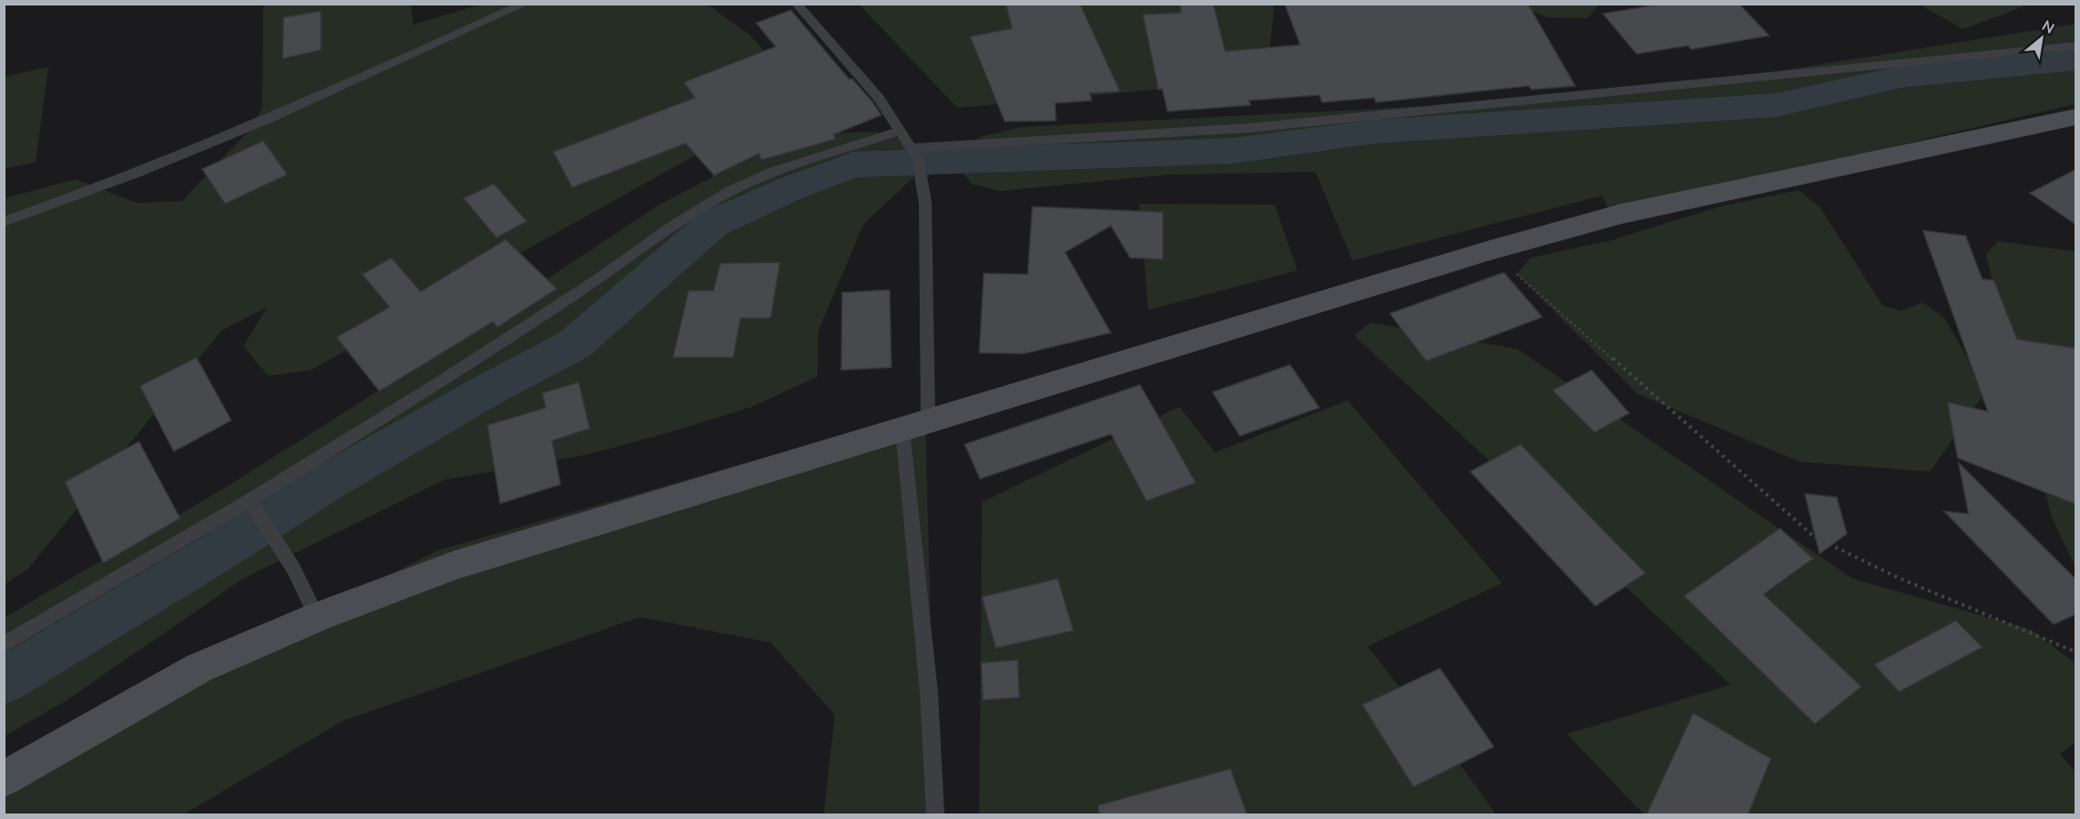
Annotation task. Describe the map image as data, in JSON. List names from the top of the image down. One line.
{"north":"top right"}
